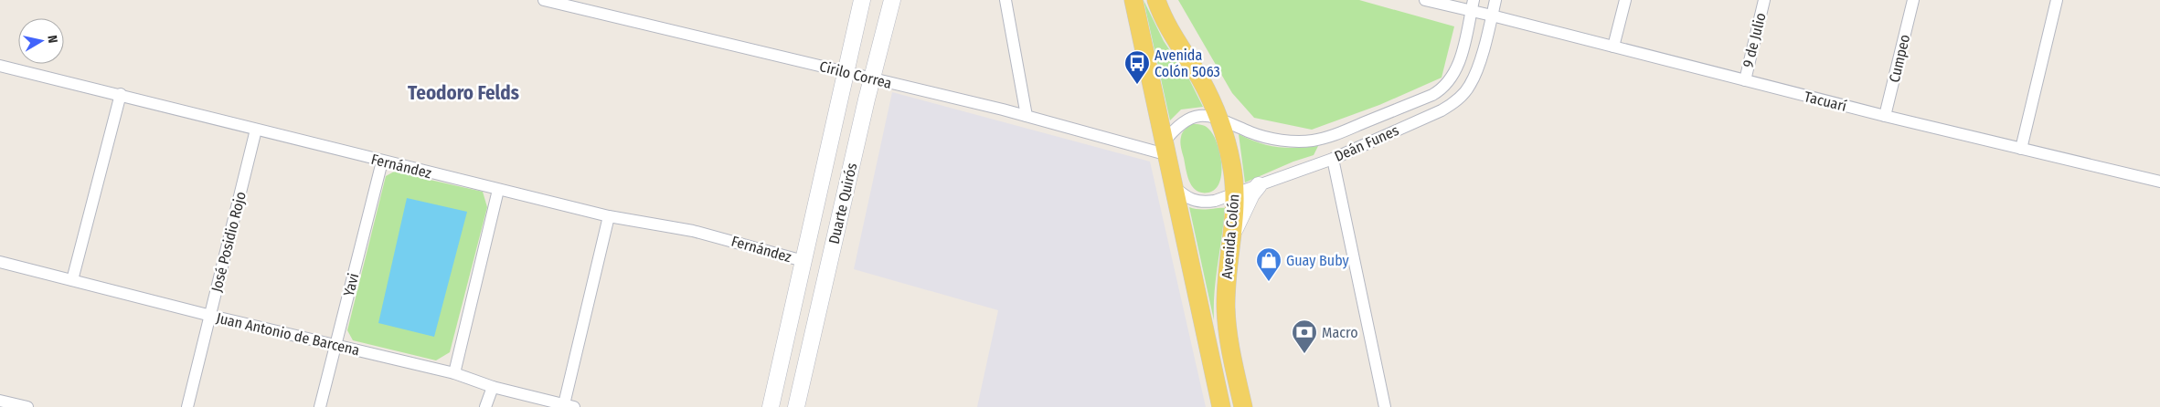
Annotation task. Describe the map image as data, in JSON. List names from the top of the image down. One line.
{"streets":{"main road":["Duarte Quirós","Avenida Colón"],"street":["9 de Julio","Cumpeo","Cirilo Correa","Tacuarí","Deán Funes","Fernández","José Posidio Rojo","Yavi","Juan Antonio de Barcena"]},"crossings":[["9 de Julio","Tacuarí"],["Cumpeo","Tacuarí"],["Cirilo Correa","Deán Funes"],["Cirilo Correa","Duarte Quirós"],["Cirilo Correa","Avenida Colón"],["Tacuarí","Deán Funes"],["Deán Funes","Avenida Colón"],["Fernández","Duarte Quirós"],["Fernández","José Posidio Rojo"],["Fernández","Yavi"],["José Posidio Rojo","Juan Antonio de Barcena"],["Yavi","Juan Antonio de Barcena"]],"districts":["Teodoro Felds"],"places":{"bus stop":["Avenida Colón 5063"],"shop":["Guay Buby"],"bank":["Macro"]},"north":"right"}
